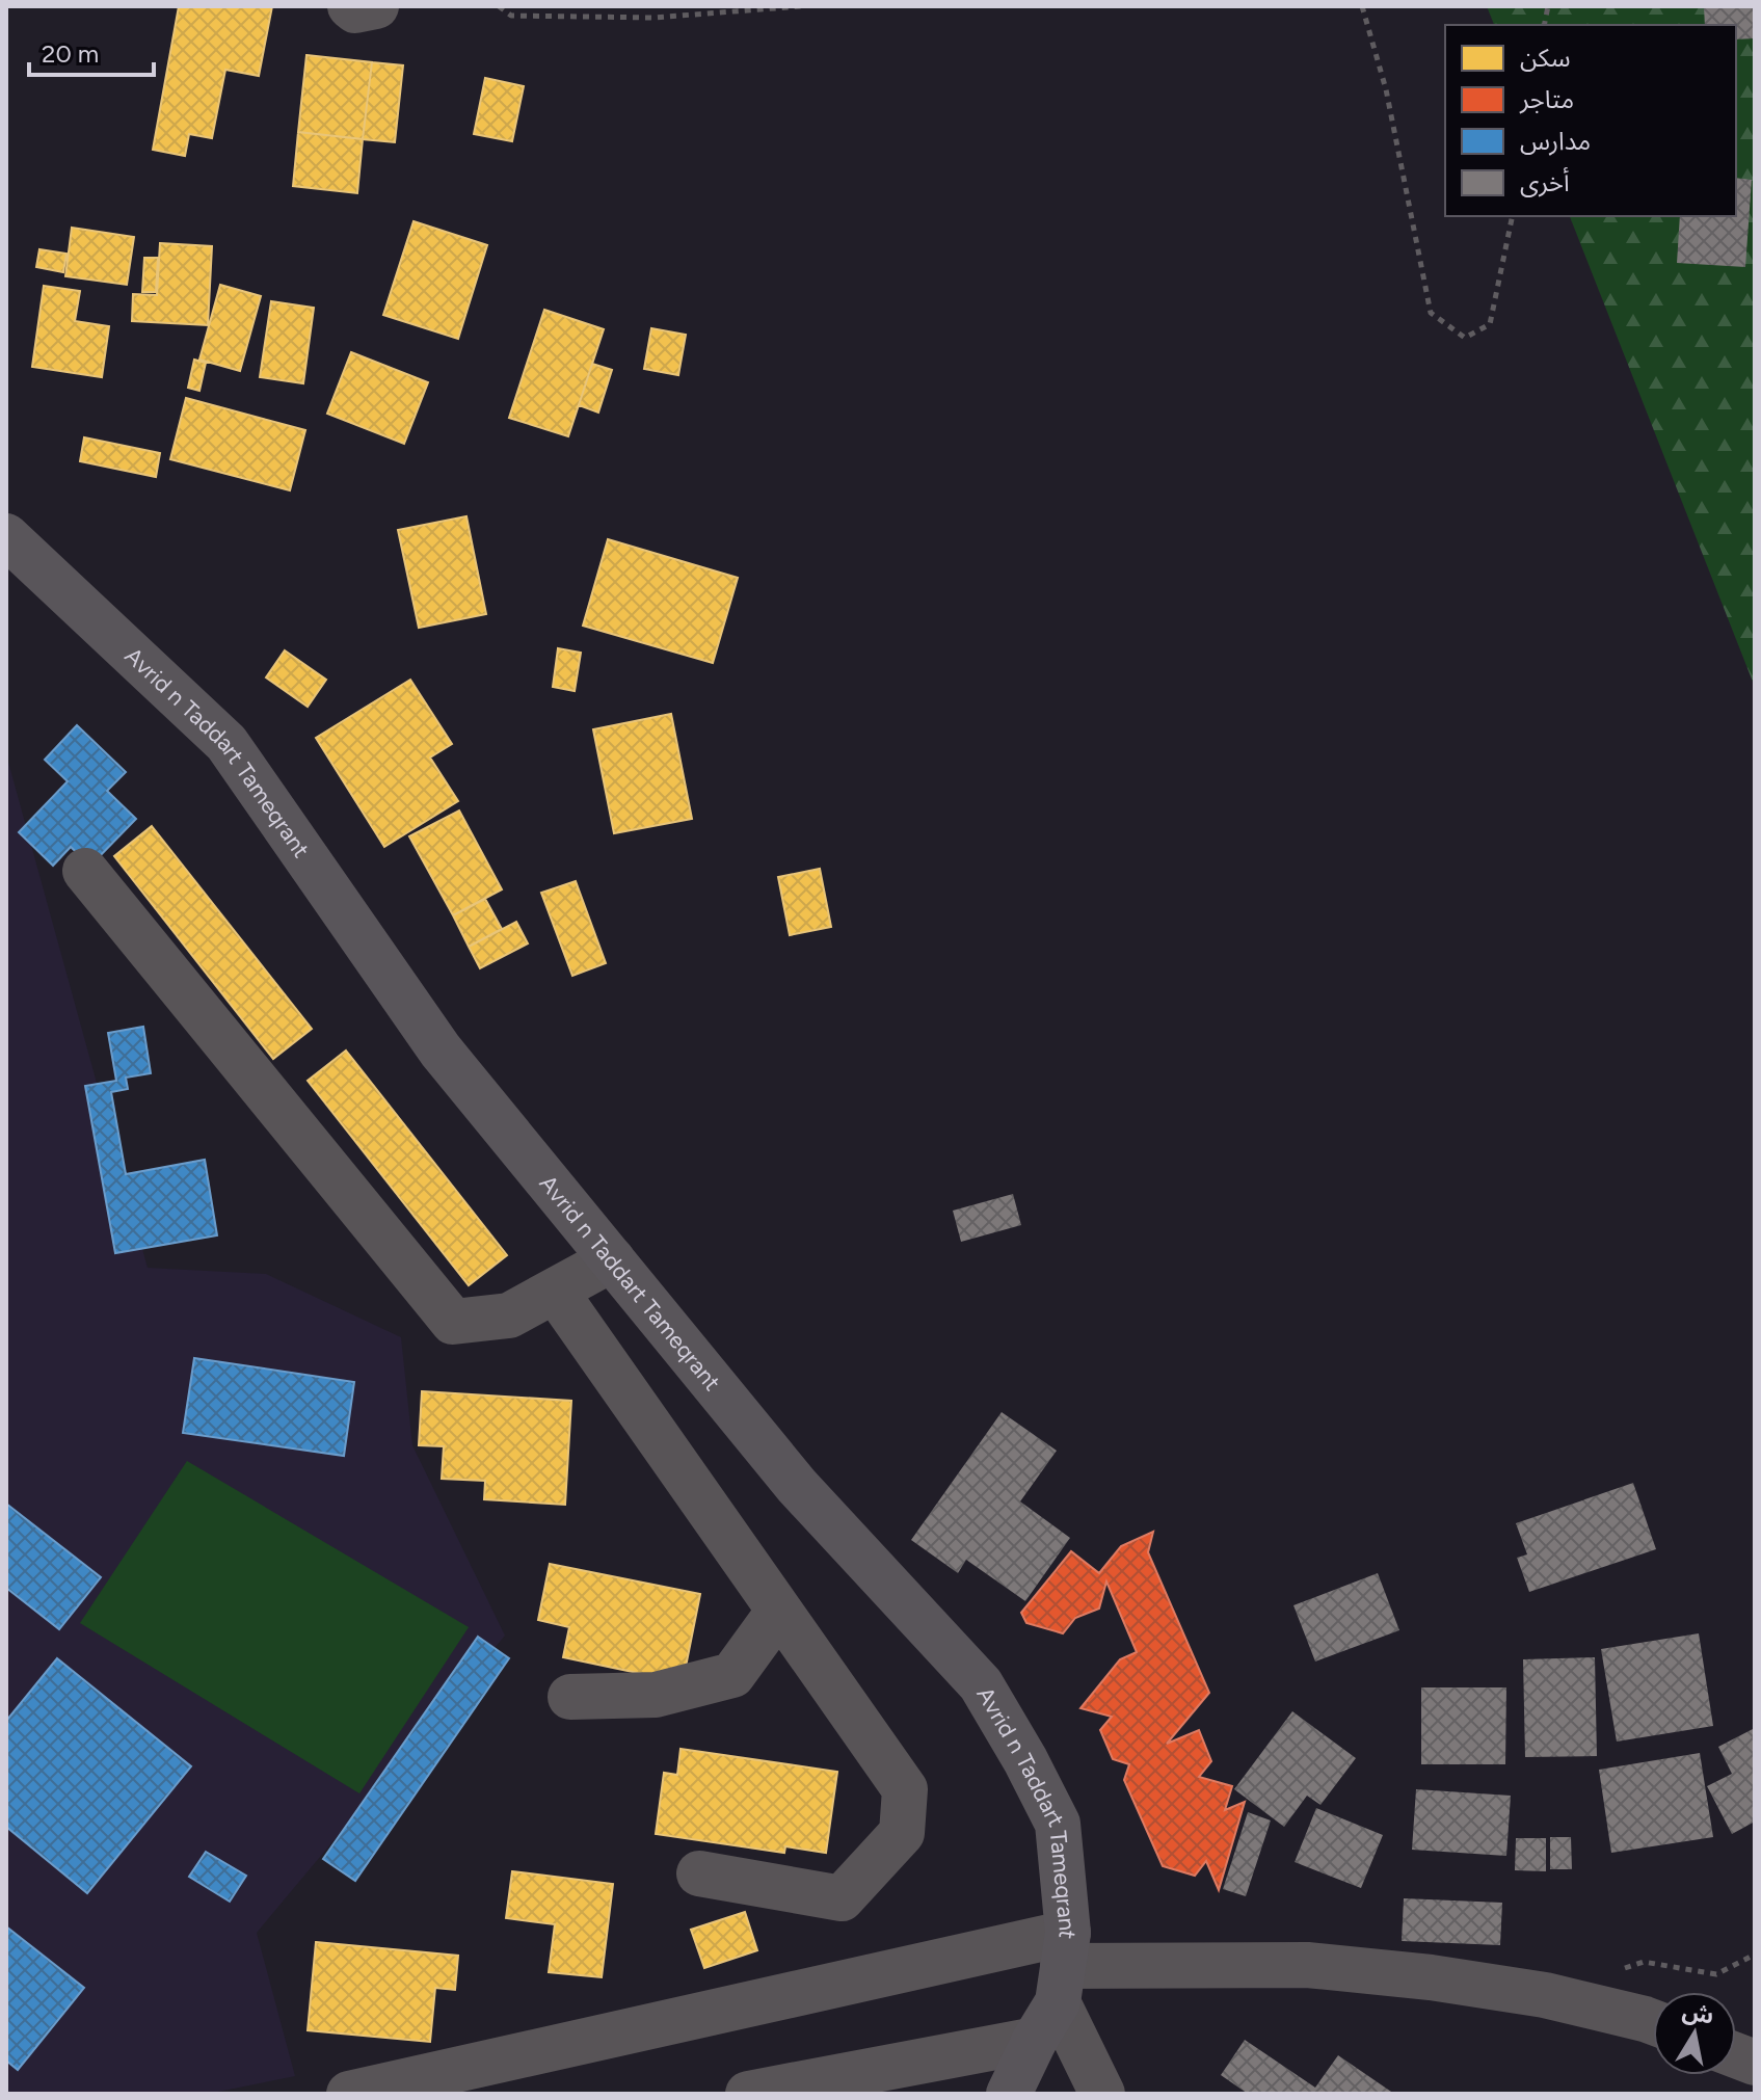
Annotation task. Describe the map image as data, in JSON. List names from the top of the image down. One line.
{"streets":{"main road":["Avrid n Taddart Tameqrant"]},"legend":["سكن","متاجر","مدارس","أخرى"],"scale_bar":"20 m","north":"top"}
